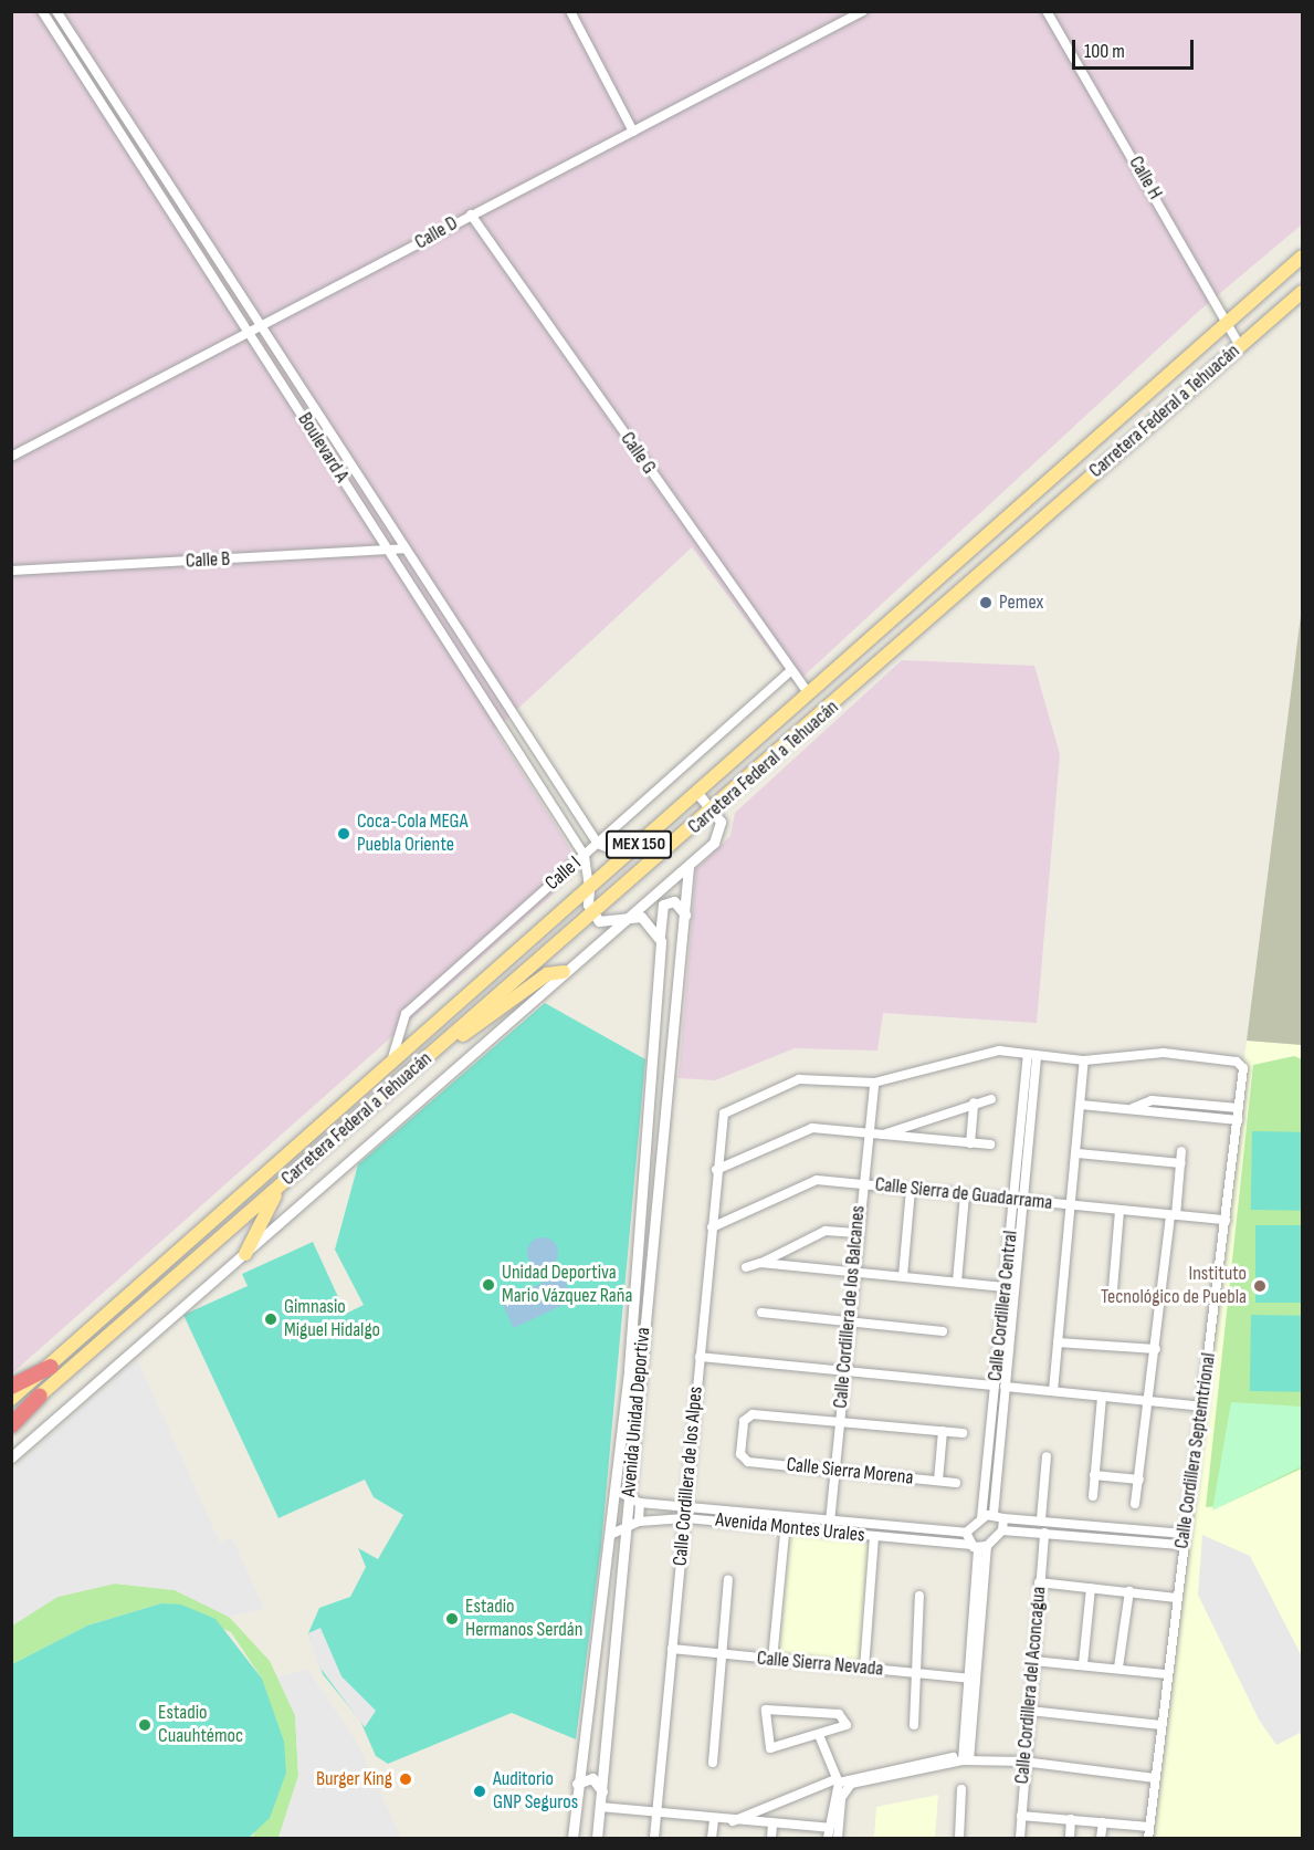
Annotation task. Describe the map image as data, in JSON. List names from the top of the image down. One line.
{"streets":{"main road":["Carretera Federal a Tehuacán","MEX 150"],"street":["Calle H","Calle D","Boulevard A","Calle G","Calle B","Calle I","Calle Sierra de Guadarrama","Calle Cordillera Central","Calle Cordillera de los Balcanes","Avenida Unidad Deportiva","Calle Cordillera Septemtrional","Calle Sierra Morena","Calle Cordillera de los Alpes","Avenida Montes Urales","Calle Sierra Nevada","Calle Cordillera del Aconcagua"]},"crossings":[["Calle H","Carretera Federal a Tehuacán"],["Calle D","Boulevard A"],["Calle D","Calle G"],["Carretera Federal a Tehuacán","Boulevard A"],["Carretera Federal a Tehuacán","Calle G"],["Carretera Federal a Tehuacán","MEX 150"],["Carretera Federal a Tehuacán","Calle I"],["Boulevard A","Calle B"],["Boulevard A","Calle I"],["Calle G","Calle I"],["Calle Sierra de Guadarrama","Calle Cordillera Central"],["Calle Sierra de Guadarrama","Calle Cordillera de los Balcanes"],["Calle Sierra de Guadarrama","Calle Cordillera Septemtrional"],["Calle Sierra de Guadarrama","Calle Cordillera de los Alpes"],["Calle Cordillera de los Balcanes","Calle Sierra Morena"],["Calle Cordillera de los Balcanes","Calle Cordillera de los Alpes"],["Calle Cordillera de los Balcanes","Avenida Montes Urales"],["Avenida Unidad Deportiva","Avenida Montes Urales"],["Calle Cordillera de los Alpes","Avenida Montes Urales"],["Calle Cordillera de los Alpes","Calle Sierra Nevada"]],"places":["Pemex","Coca-Cola MEGA Puebla Oriente","Unidad Deportiva Mario Vázquez Raña","Instituto Tecnológico de Puebla","Gimnasio Miguel Hidalgo","Estadio Hermanos Serdán","Estadio Cuauhtémoc","Burger King","Auditorio GNP Seguros"],"scale_bar":"100 m"}
